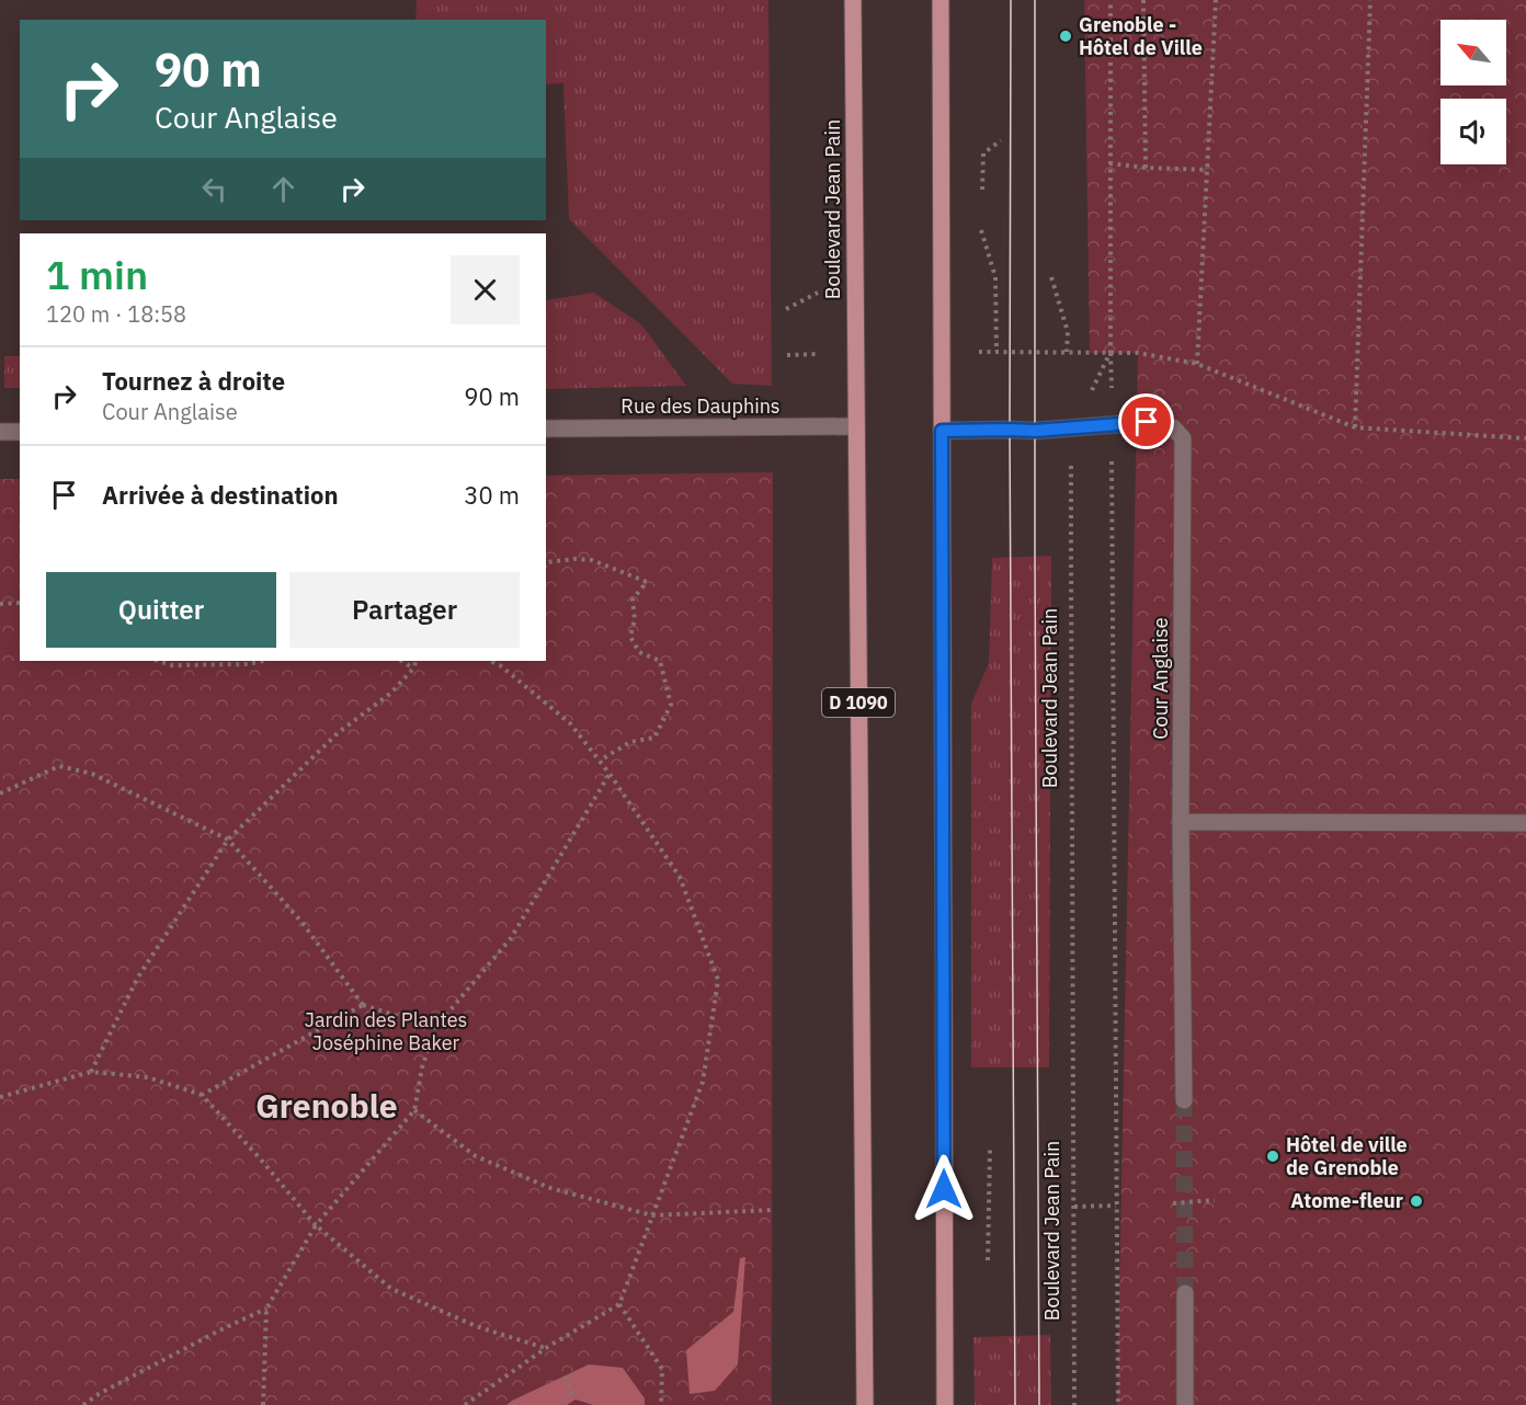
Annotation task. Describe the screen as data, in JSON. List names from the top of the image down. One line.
{"streets":{"main road":["Boulevard Jean Pain","D 1090"],"street":["Rue des Dauphins","Cour Anglaise"]},"crossings":[["Boulevard Jean Pain","Rue des Dauphins"],["Boulevard Jean Pain","Cour Anglaise"]],"districts":["Grenoble"],"parks":["Jardin des Plantes Joséphine Baker"],"places":["Grenoble - Hôtel de Ville","Hôtel de ville de Grenoble","Atome-fleur"],"north":"top left","page":{"turn":["90 m","Cour Anglaise"],"heading":["1 min","120 m · 18:58"],"list":[{"name":"Tournez à droite","note":"Cour Anglaise","value":"90 m"},{"name":"Arrivée à destination","value":"30 m"}],"buttons":["Quitter","Partager"]}}
